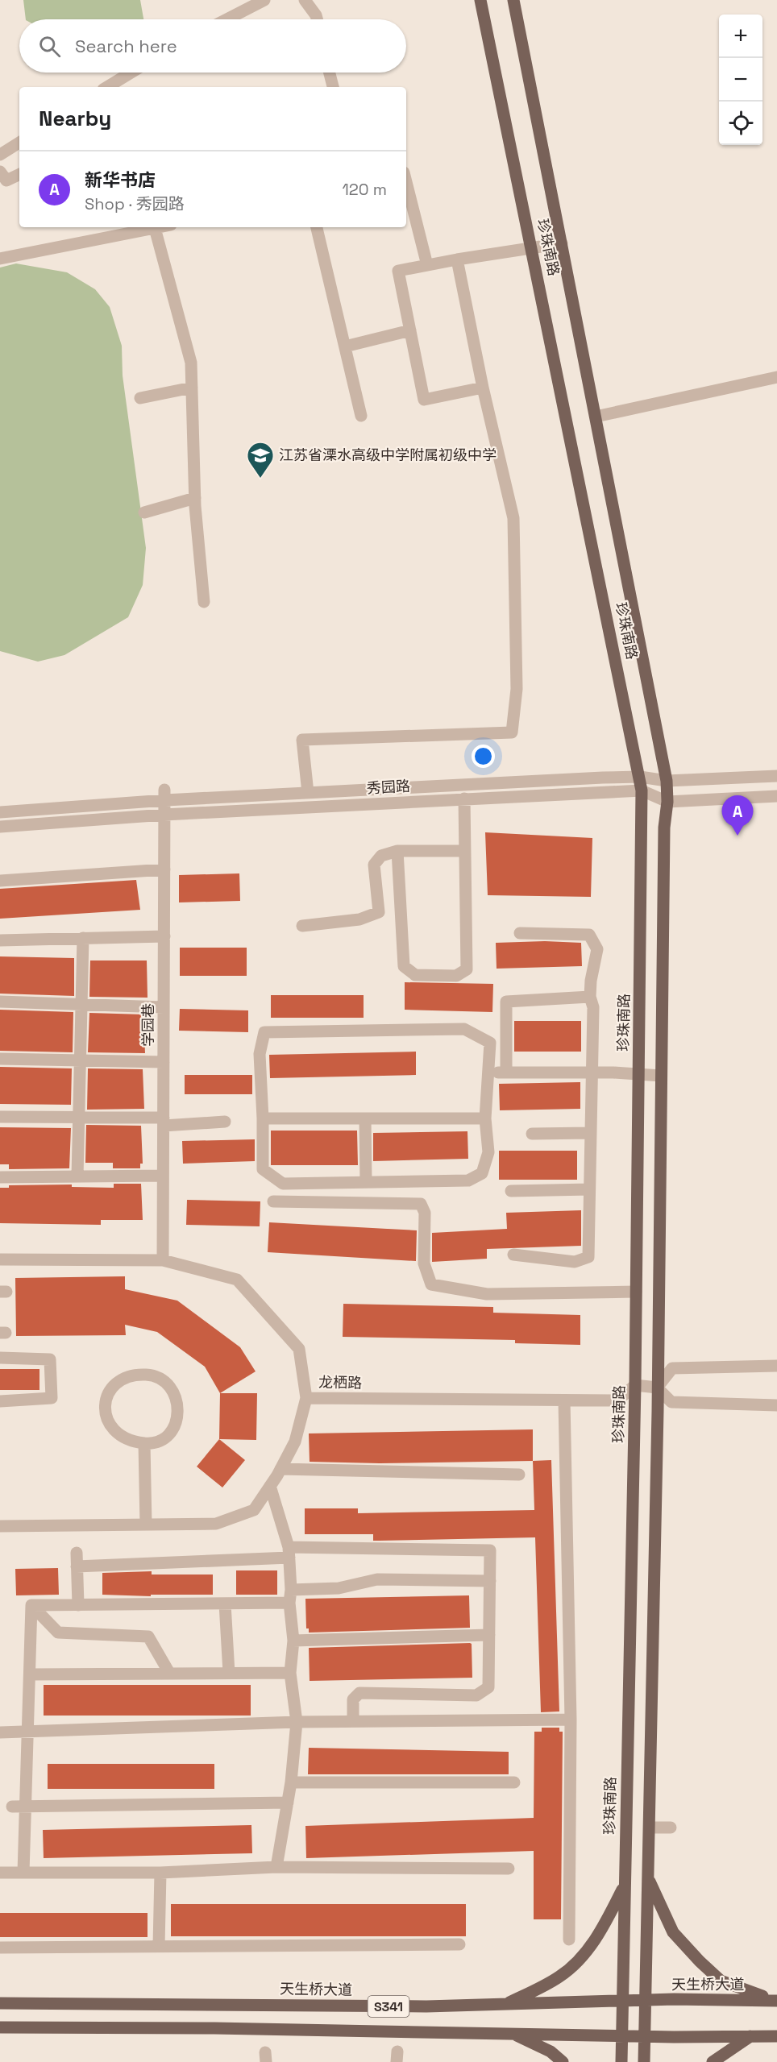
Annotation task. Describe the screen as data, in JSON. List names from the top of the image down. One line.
{"streets":{"main road":["珍珠南路","天生桥大道","S341"],"street":["秀园路","学园巷","龙栖路"]},"crossings":[["珍珠南路","秀园路"],["珍珠南路","龙栖路"],["珍珠南路","天生桥大道"],["珍珠南路","S341"],["秀园路","学园巷"],["学园巷","龙栖路"]],"places":{"school or university":["江苏省溧水高级中学附属初级中学"]},"page":{"map_buttons":["+","−"],"search":"Search here","heading":"Nearby","list":[{"mark":"A","name":"新华书店","note":"Shop · 秀园路","value":"120 m"}],"pins":"A"}}
